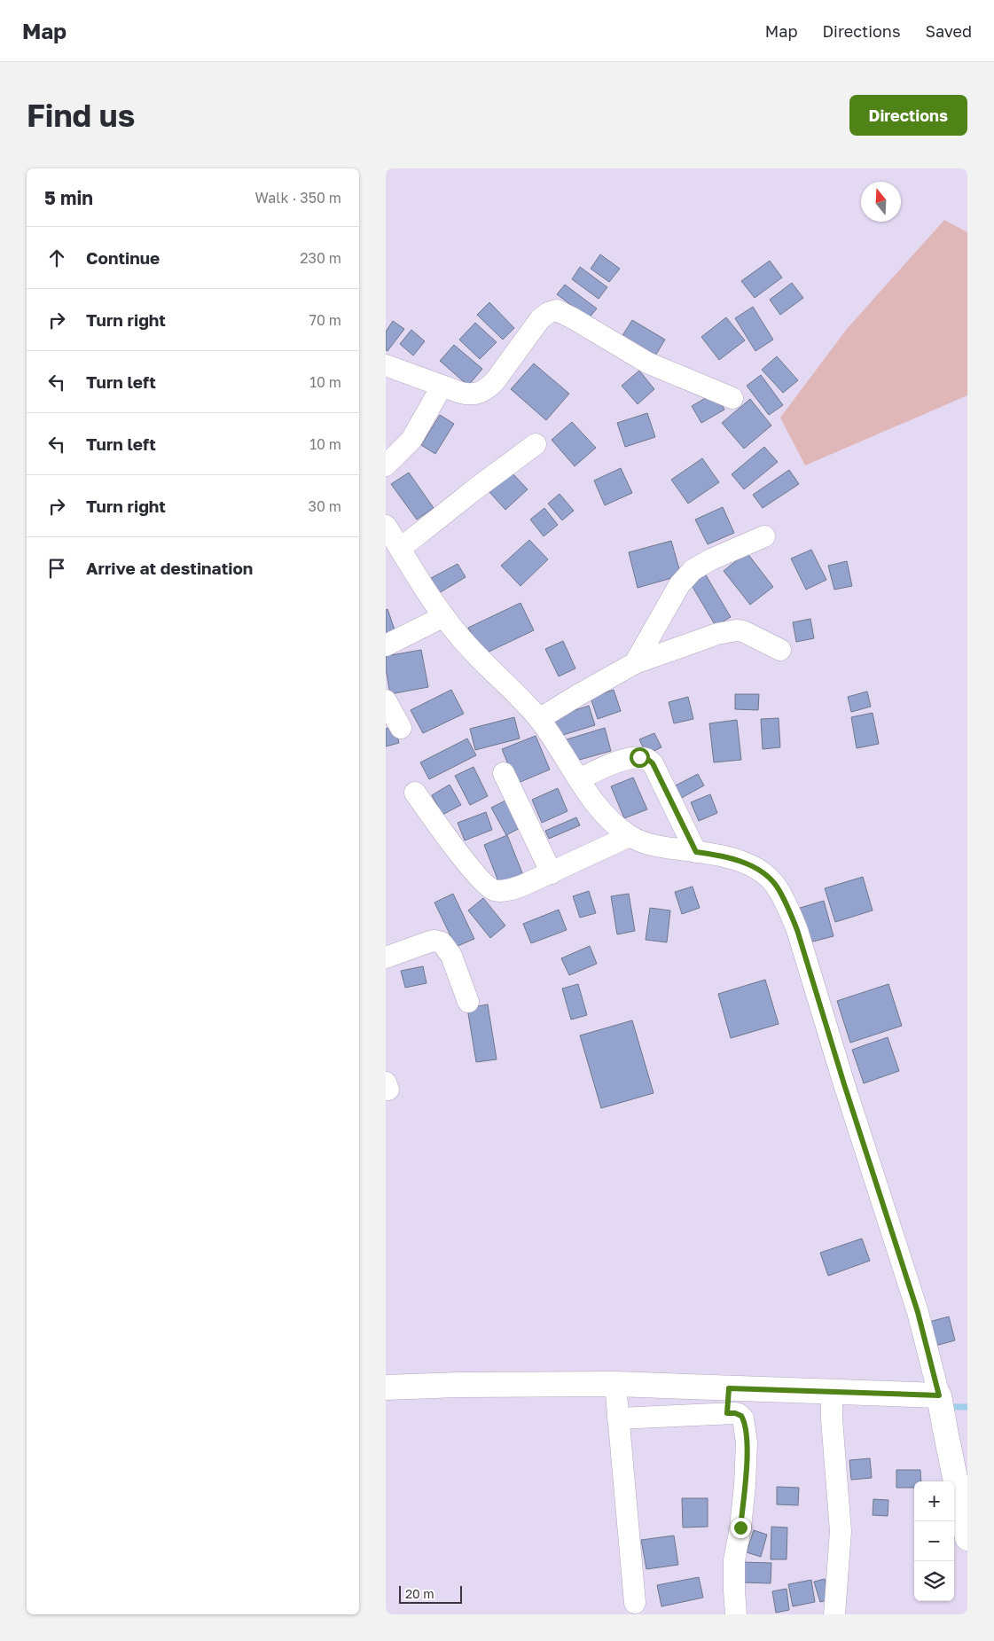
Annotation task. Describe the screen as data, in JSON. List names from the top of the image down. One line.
{"scale_bar":"20 m","north":"top","page":{"header":"Map","nav":["Map","Directions","Saved"],"buttons":"Directions","title":"Find us","heading":["5 min","Walk · 350 m"],"list":[["Continue","230 m"],["Turn right","70 m"],["Turn left","10 m"],["Turn left","10 m"],["Turn right","30 m"],"Arrive at destination"],"map_buttons":["+","−"],"scale":"20 m"}}
